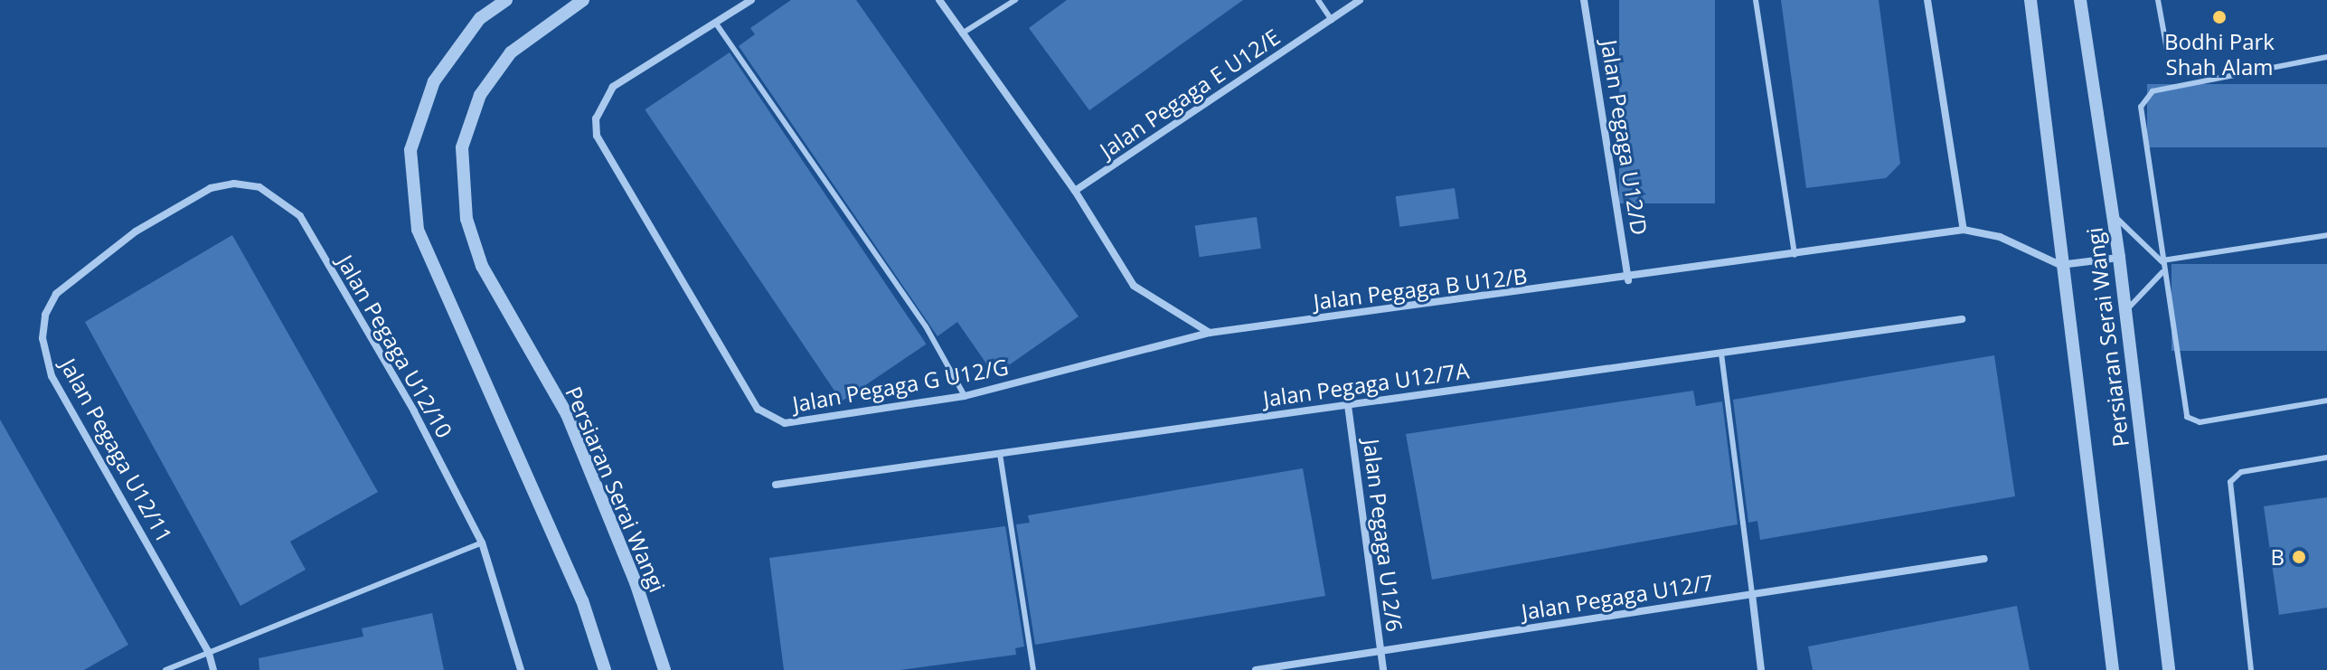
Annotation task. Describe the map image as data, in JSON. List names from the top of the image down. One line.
{"streets":{"street":["Jalan Pegaga E U12/E","Jalan Pegaga U12/D","Jalan Pegaga B U12/B","Persiaran Serai Wangi","Jalan Pegaga U12/10","Jalan Pegaga U12/7A","Jalan Pegaga G U12/G","Jalan Pegaga U12/11","Jalan Pegaga U12/6","Jalan Pegaga U12/7"]},"crossings":[["Jalan Pegaga U12/D","Jalan Pegaga B U12/B"],["Jalan Pegaga B U12/B","Persiaran Serai Wangi"],["Jalan Pegaga B U12/B","Jalan Pegaga G U12/G"],["Jalan Pegaga U12/10","Jalan Pegaga U12/11"],["Jalan Pegaga U12/7A","Jalan Pegaga U12/6"],["Jalan Pegaga U12/6","Jalan Pegaga U12/7"]],"places":["Bodhi Park Shah Alam","B"]}
